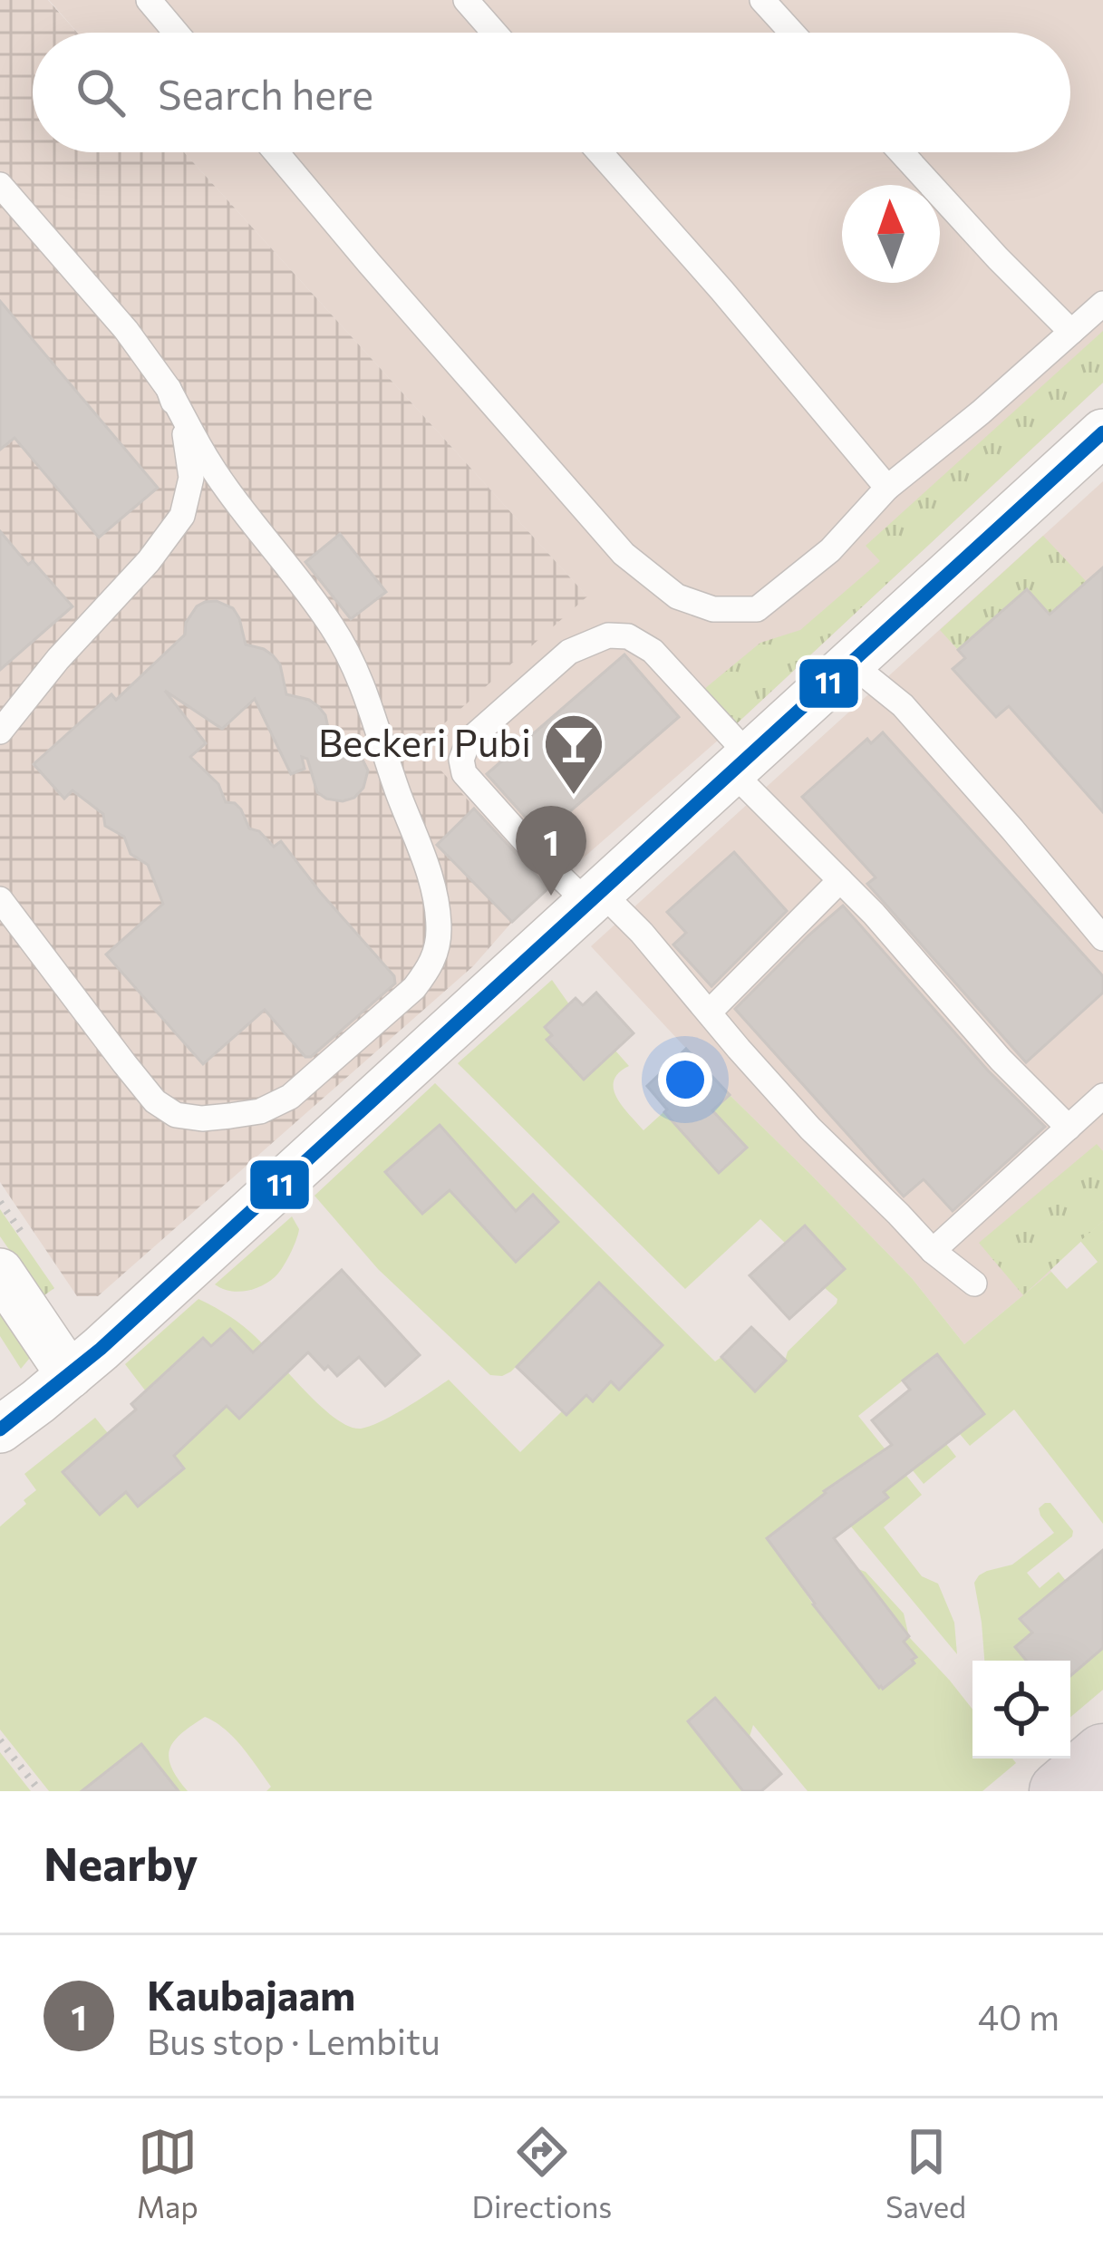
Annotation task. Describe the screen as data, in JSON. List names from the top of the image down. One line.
{"places":{"bar":["Beckeri Pubi"]},"lines":["transit line 11"],"north":"top","page":{"search":"Search here","pins":"1","heading":"Nearby","list":[{"mark":"1","name":"Kaubajaam","note":"Bus stop · Lembitu","value":"40 m"}],"nav":["Map","Directions","Saved"]}}
